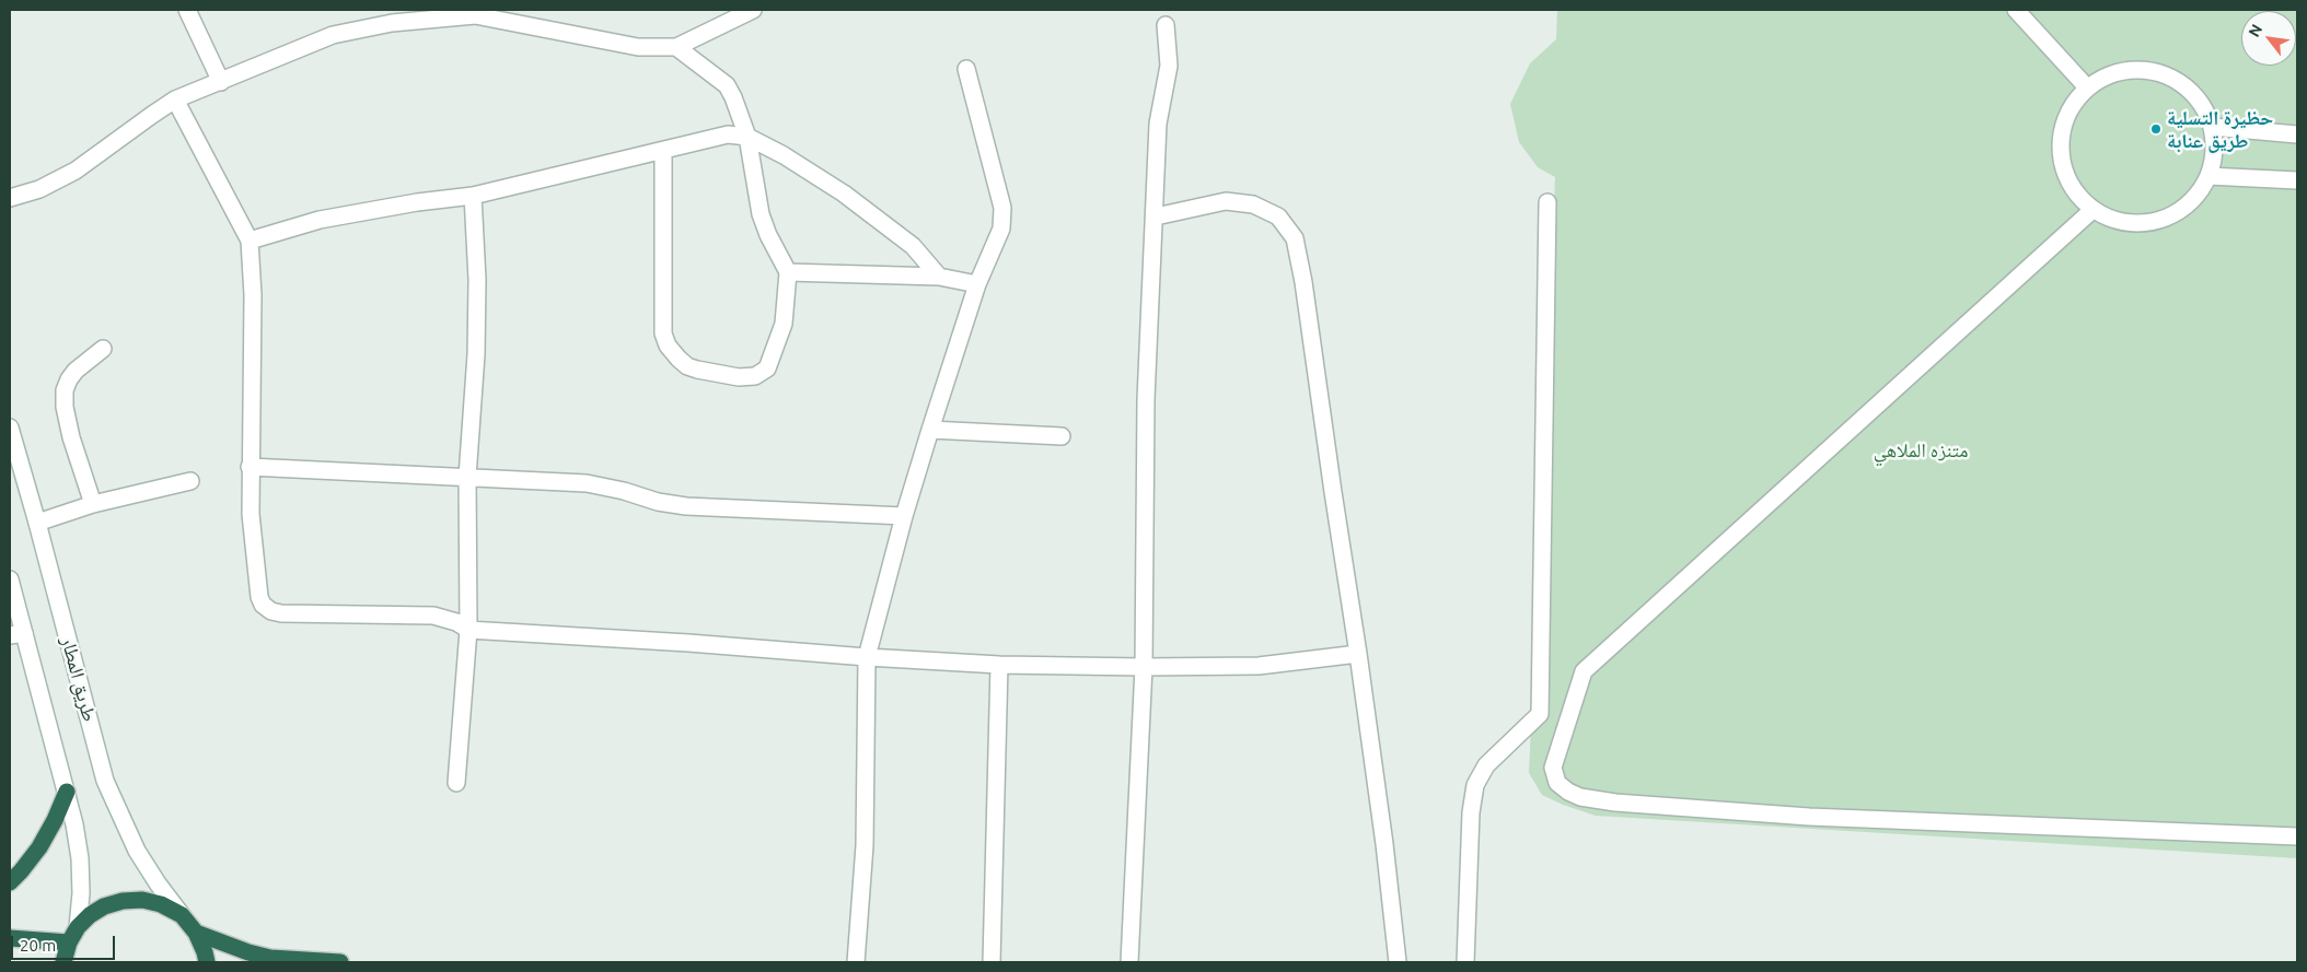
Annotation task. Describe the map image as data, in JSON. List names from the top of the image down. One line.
{"streets":{"street":["طريق المطار"]},"parks":["متنزه الملاهي"],"places":["حظيرة التسلية طريق عنابة"],"scale_bar":"20 m","north":"top left"}
